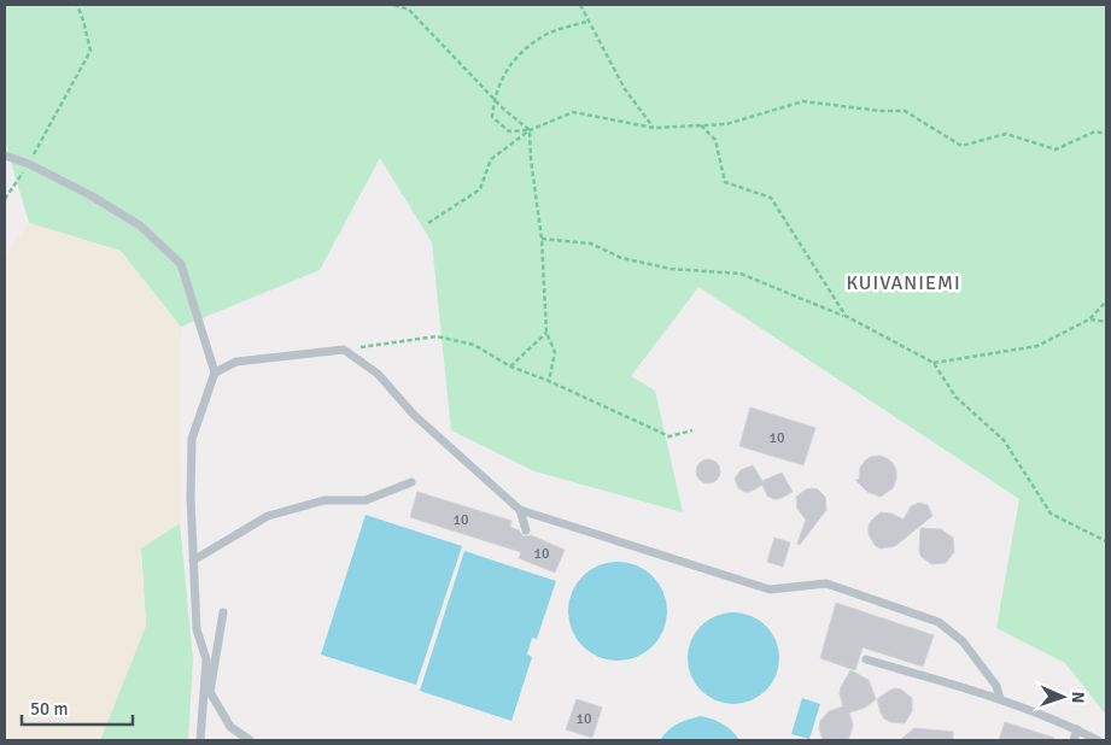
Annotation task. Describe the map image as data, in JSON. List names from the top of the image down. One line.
{"districts":["KUIVANIEMI"],"house_numbers":["10","10","10","10"],"scale_bar":"50 m","north":"right"}
